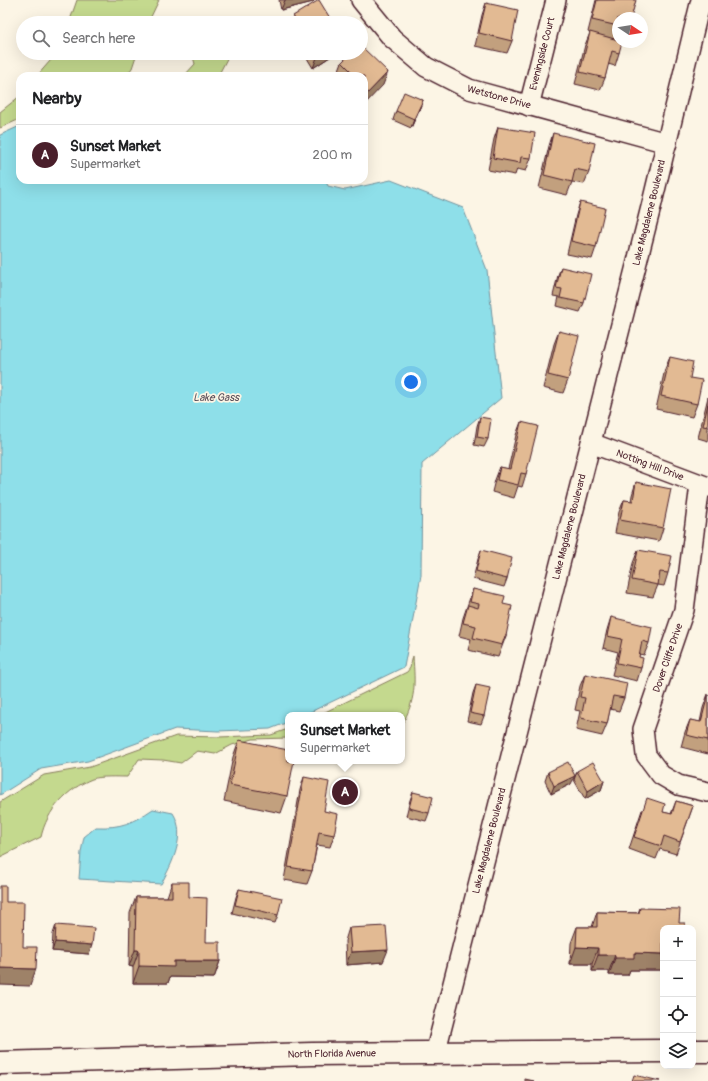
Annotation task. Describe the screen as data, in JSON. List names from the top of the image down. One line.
{"streets":{"main road":["North Florida Avenue"],"street":["Eveningside Court","Wetstone Drive","Lake Magdalene Boulevard","Notting Hill Drive","Dover Cliffe Drive"]},"crossings":[["Eveningside Court","Wetstone Drive"],["Wetstone Drive","Lake Magdalene Boulevard"],["Lake Magdalene Boulevard","Notting Hill Drive"],["Lake Magdalene Boulevard","North Florida Avenue"],["Notting Hill Drive","Dover Cliffe Drive"]],"water":["Lake Gass"],"north":"right","page":{"search":"Search here","heading":"Nearby","list":[{"mark":"A","name":"Sunset Market","note":"Supermarket","value":"200 m"}],"popup":["Sunset Market","Supermarket"],"pins":"A","map_buttons":["+","−"]}}
